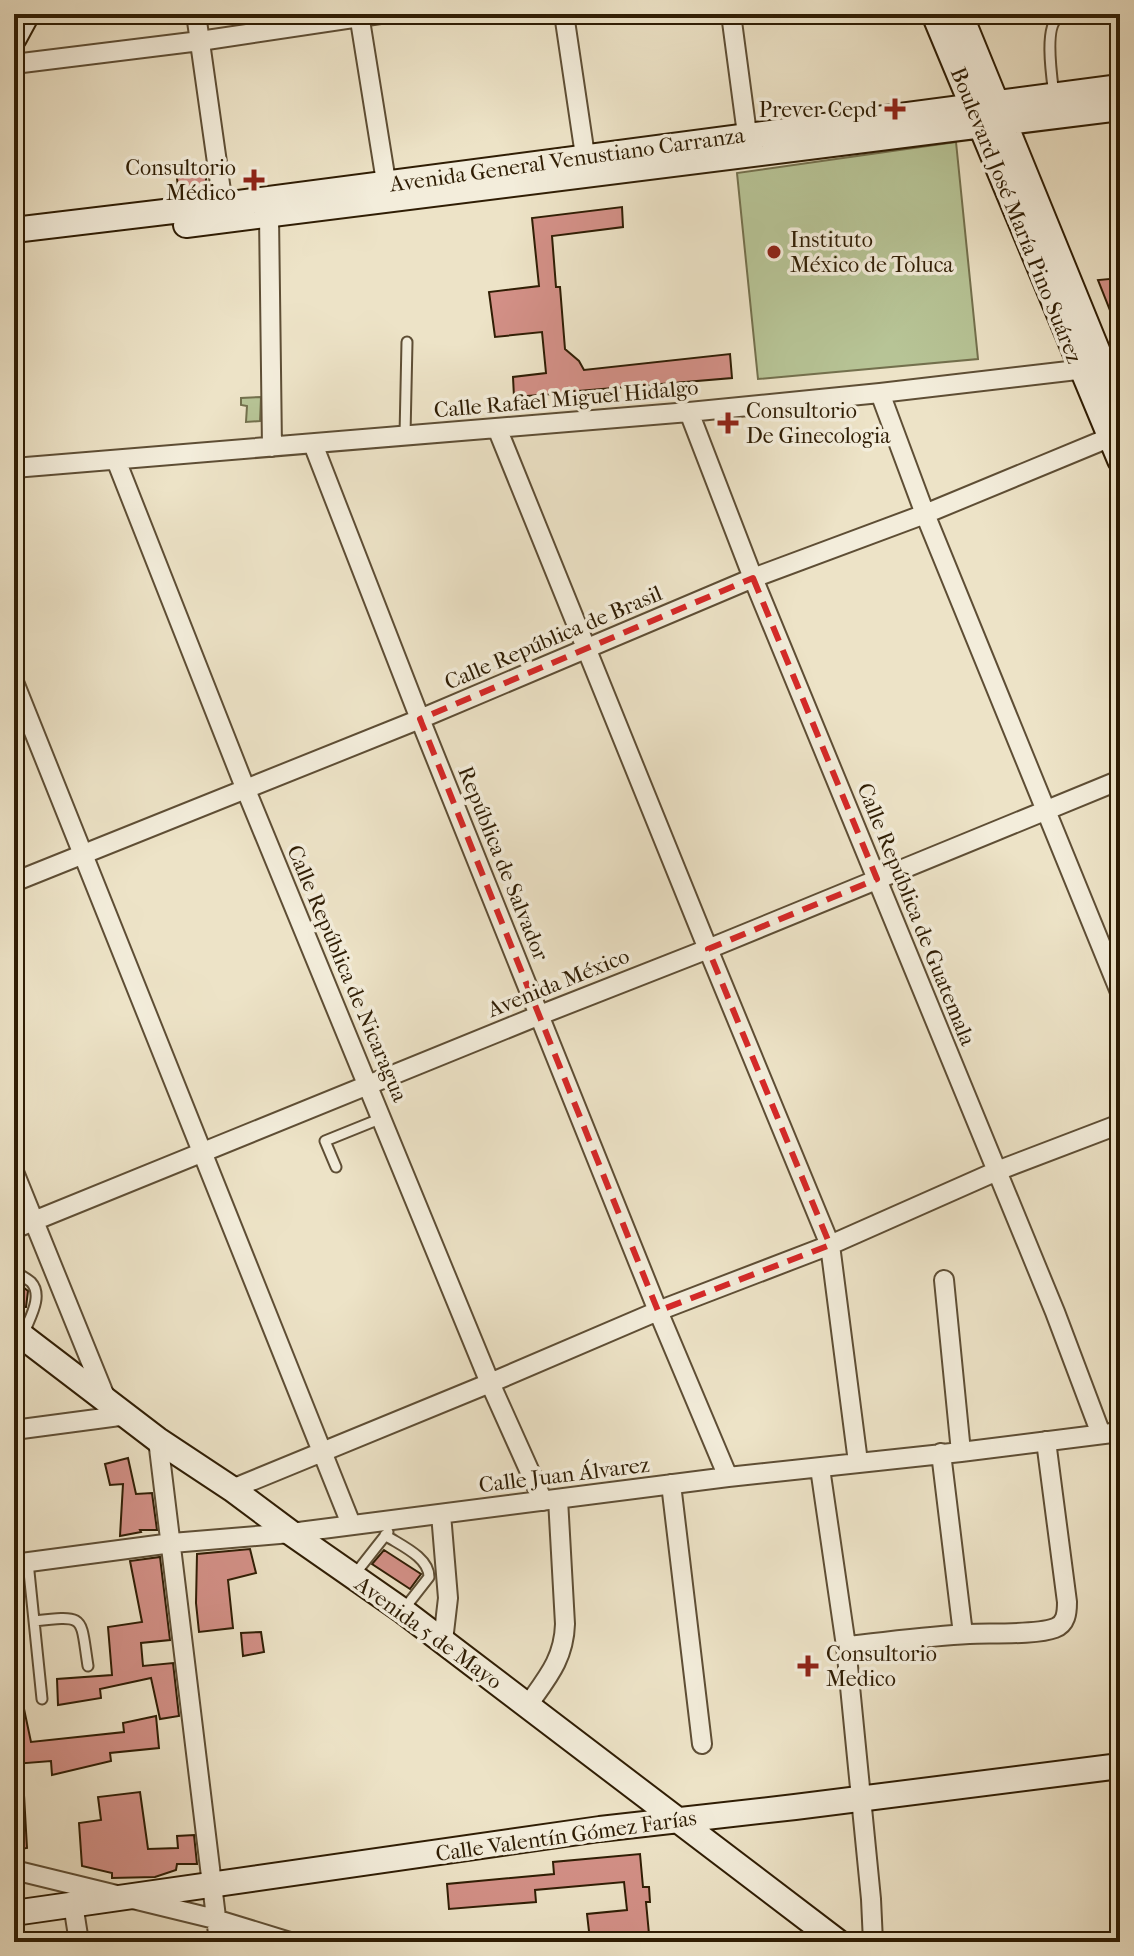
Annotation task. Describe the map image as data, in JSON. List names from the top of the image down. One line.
{"streets":{"main road":["Avenida General Venustiano Carranza","Boulevard José María Pino Suárez","Avenida 5 de Mayo","Calle Valentín Gómez Farías"],"street":["Calle Rafael Miguel Hidalgo","Calle República de Brasil","República de Salvador","Calle República de Guatemala","Calle República de Nicaragua","Avenida México","Calle Juan Álvarez"]},"crossings":[["Avenida General Venustiano Carranza","Boulevard José María Pino Suárez"],["Boulevard José María Pino Suárez","Calle Rafael Miguel Hidalgo"],["Boulevard José María Pino Suárez","Calle República de Brasil"],["Calle Rafael Miguel Hidalgo","República de Salvador"],["Calle Rafael Miguel Hidalgo","Calle República de Guatemala"],["Calle Rafael Miguel Hidalgo","Calle República de Nicaragua"],["Calle República de Brasil","República de Salvador"],["Calle República de Brasil","Calle República de Guatemala"],["Calle República de Brasil","Calle República de Nicaragua"],["República de Salvador","Avenida México"],["República de Salvador","Calle Juan Álvarez"],["Calle República de Guatemala","Avenida México"],["Calle República de Guatemala","Calle Juan Álvarez"],["Calle República de Nicaragua","Avenida México"],["Calle República de Nicaragua","Calle Juan Álvarez"],["Calle Juan Álvarez","Avenida 5 de Mayo"],["Avenida 5 de Mayo","Calle Valentín Gómez Farías"]],"places":{"health":["Prever Cepd","Consultorio Médico","Consultorio De Ginecologia","Consultorio Medico"],"other":["Instituto México de Toluca"]}}
